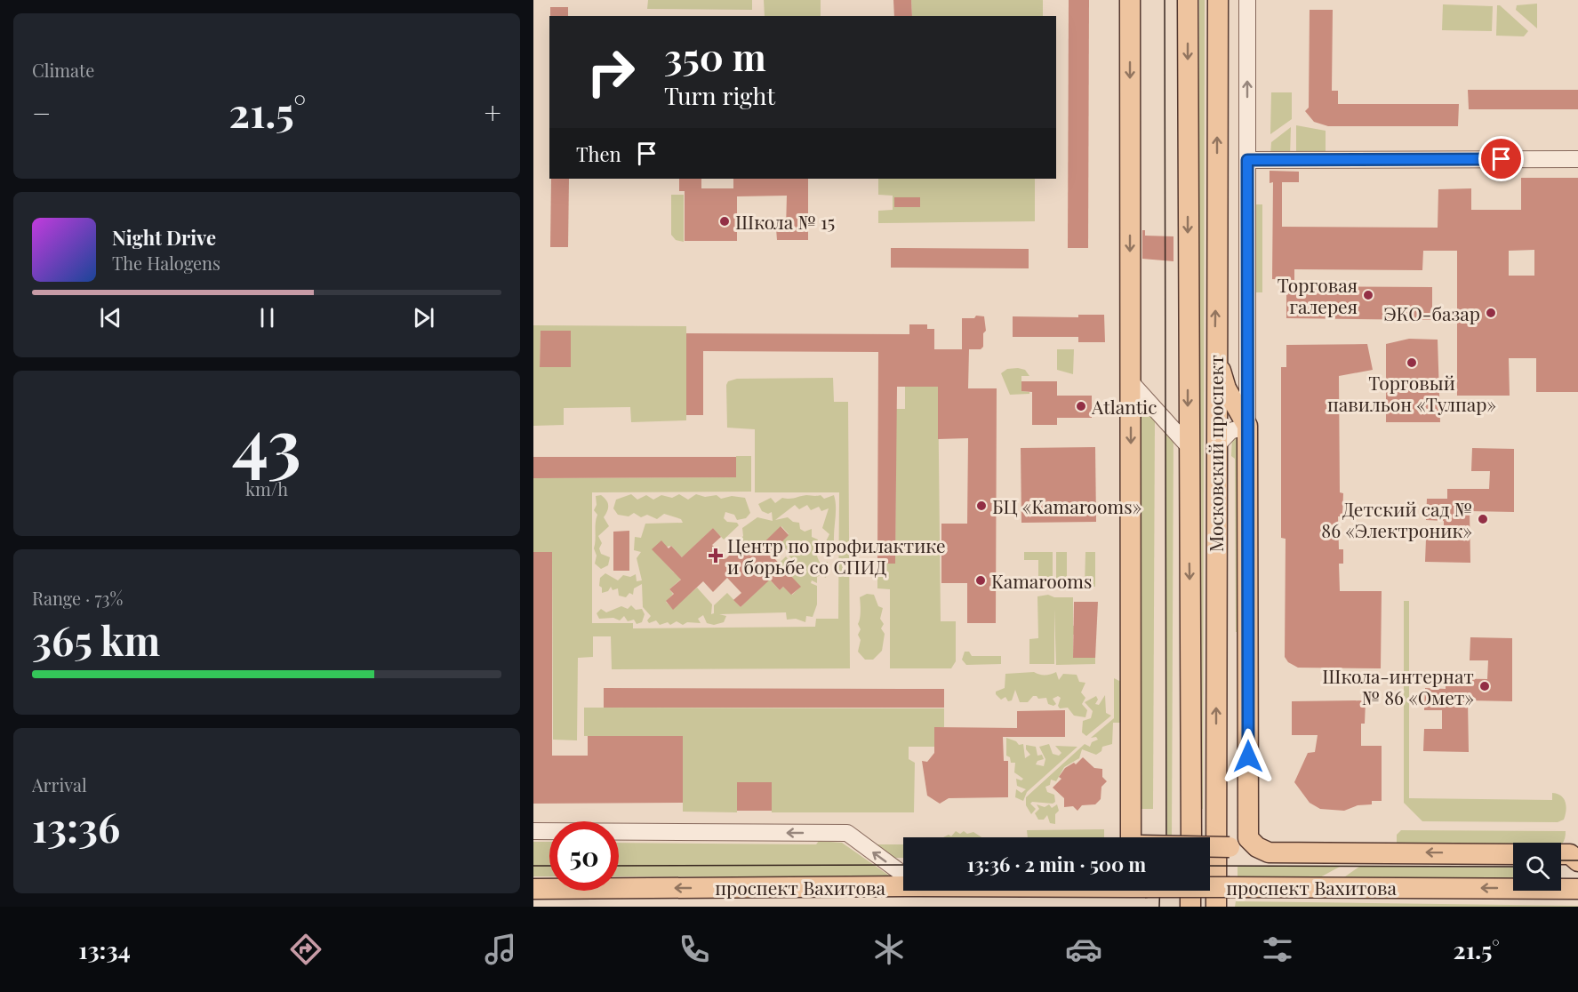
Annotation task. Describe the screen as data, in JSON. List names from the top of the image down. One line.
{"streets":{"main road":["Московский проспект","проспект Вахитова"]},"places":{"other":["Школа № 15","Торговая галерея","ЭКО-базар","Торговый павильон «Тулпар»","Atlantic","БЦ «Kamarooms»","Детский сад № 86 «Электроник»","Kamarooms","Школа-интернат № 86 «Омет»"],"health":["Центр по профилактике и борьбе со СПИД"]},"page":{"tile":["Climate",["43","km/h"],["Range · 73%","365 km"],["Arrival","13:36"]],"turn":["350 m","Turn right"],"heat":["−","21.5°","+"],"then":"Then","song":["Night Drive","The Halogens"],"limit":"50","trip":"13:36 · 2 min · 500 m","tabs":["13:34","21.5°"]}}
